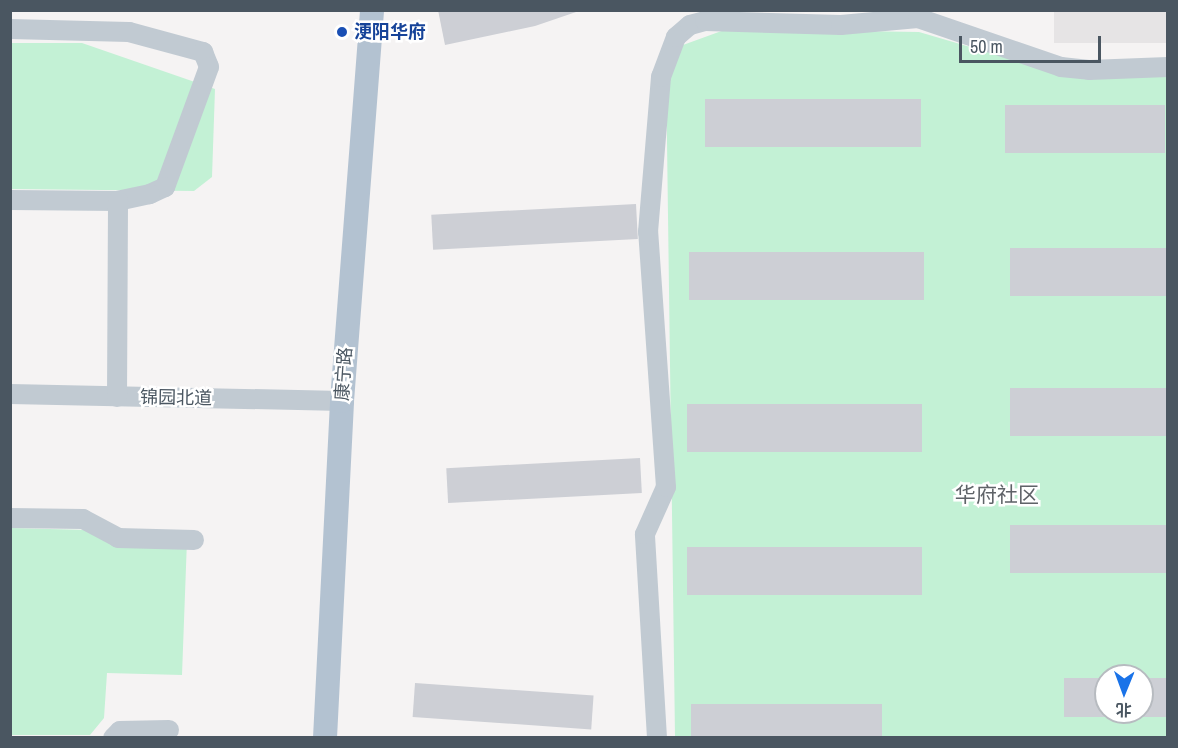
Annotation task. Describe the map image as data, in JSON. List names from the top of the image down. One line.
{"streets":{"main road":["康宁路"],"street":["锦园北道"]},"crossings":[["康宁路","锦园北道"]],"districts":["华府社区"],"places":["浭阳华府"],"scale_bar":"50 m","north":"bottom"}
